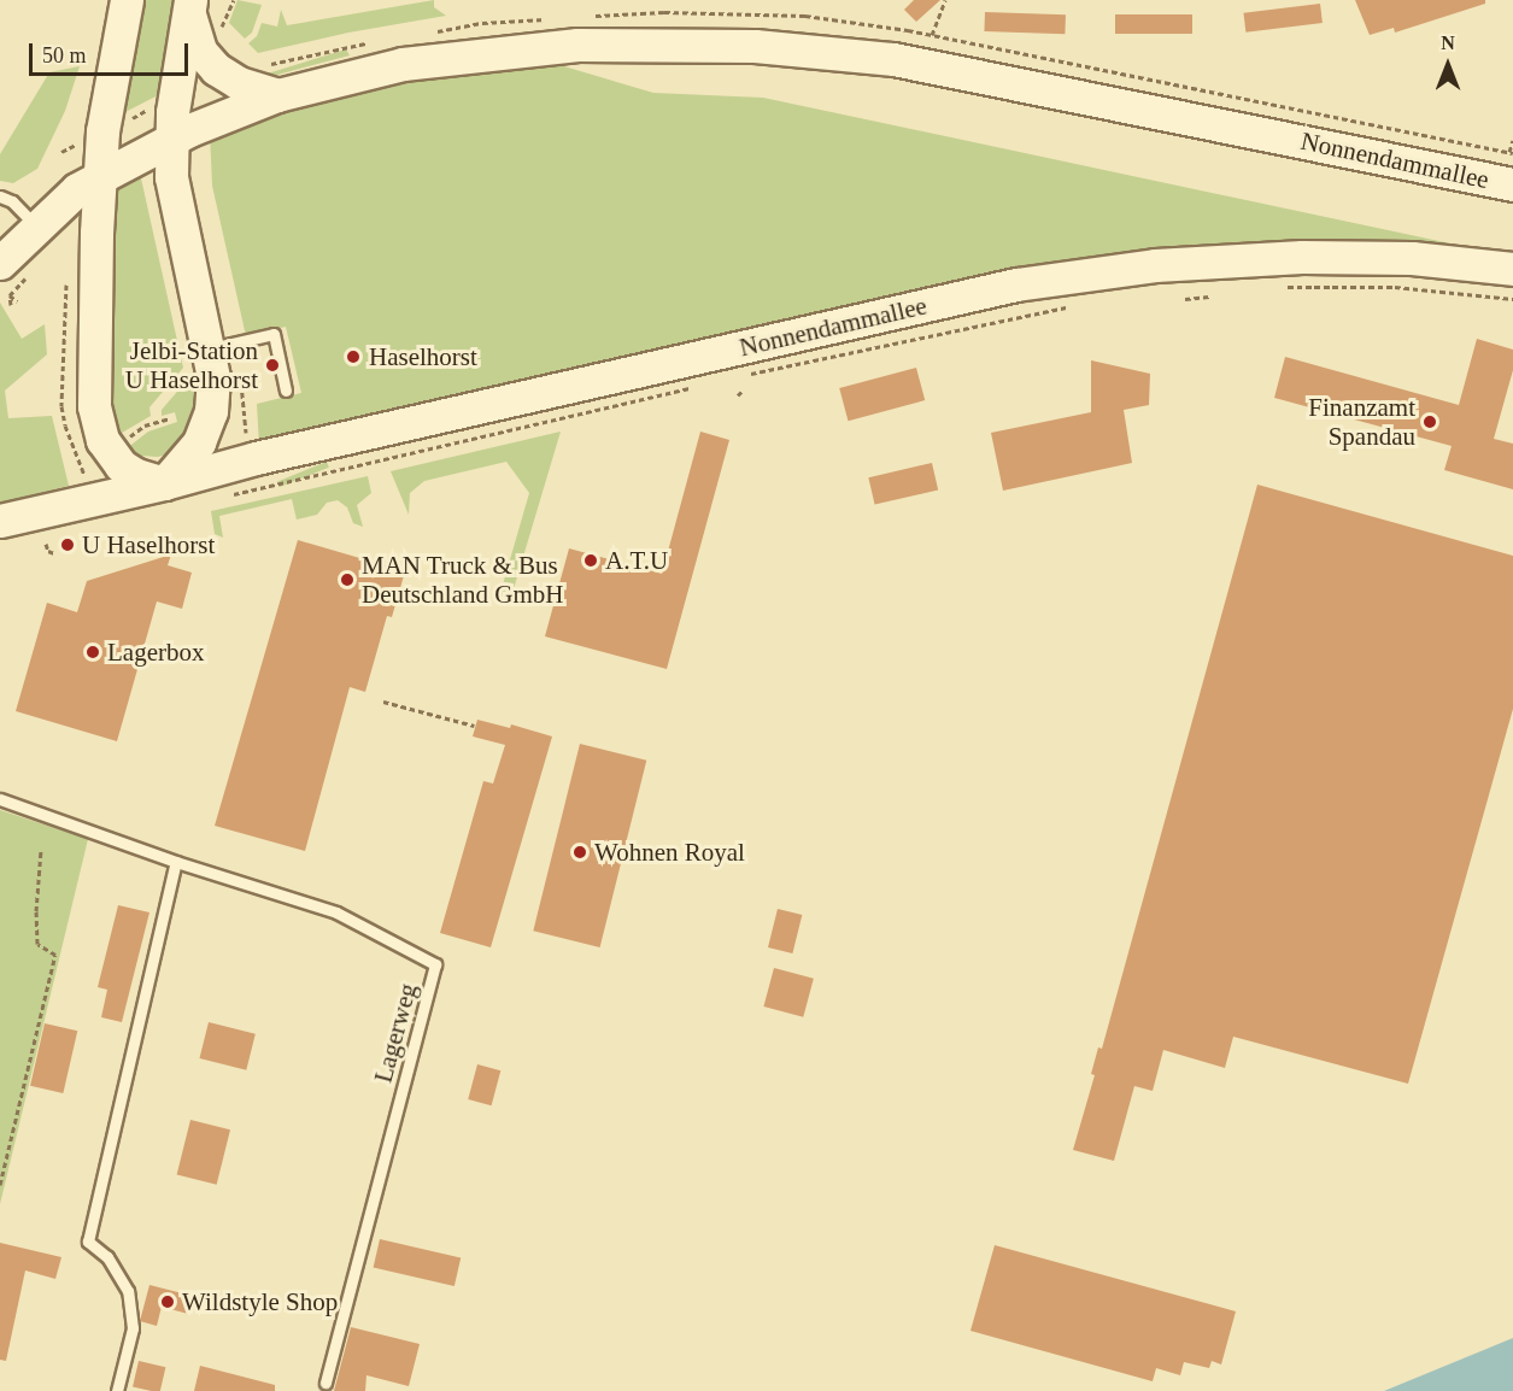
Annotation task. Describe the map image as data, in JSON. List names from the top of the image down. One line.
{"streets":{"main road":["Nonnendammallee"],"lane":["Lagerweg"]},"places":["Haselhorst","Jelbi-Station U Haselhorst","Finanzamt Spandau","U Haselhorst","A.T.U","MAN Truck & Bus Deutschland GmbH","Lagerbox","Wohnen Royal","Wildstyle Shop"],"scale_bar":"50 m","north":"top"}
